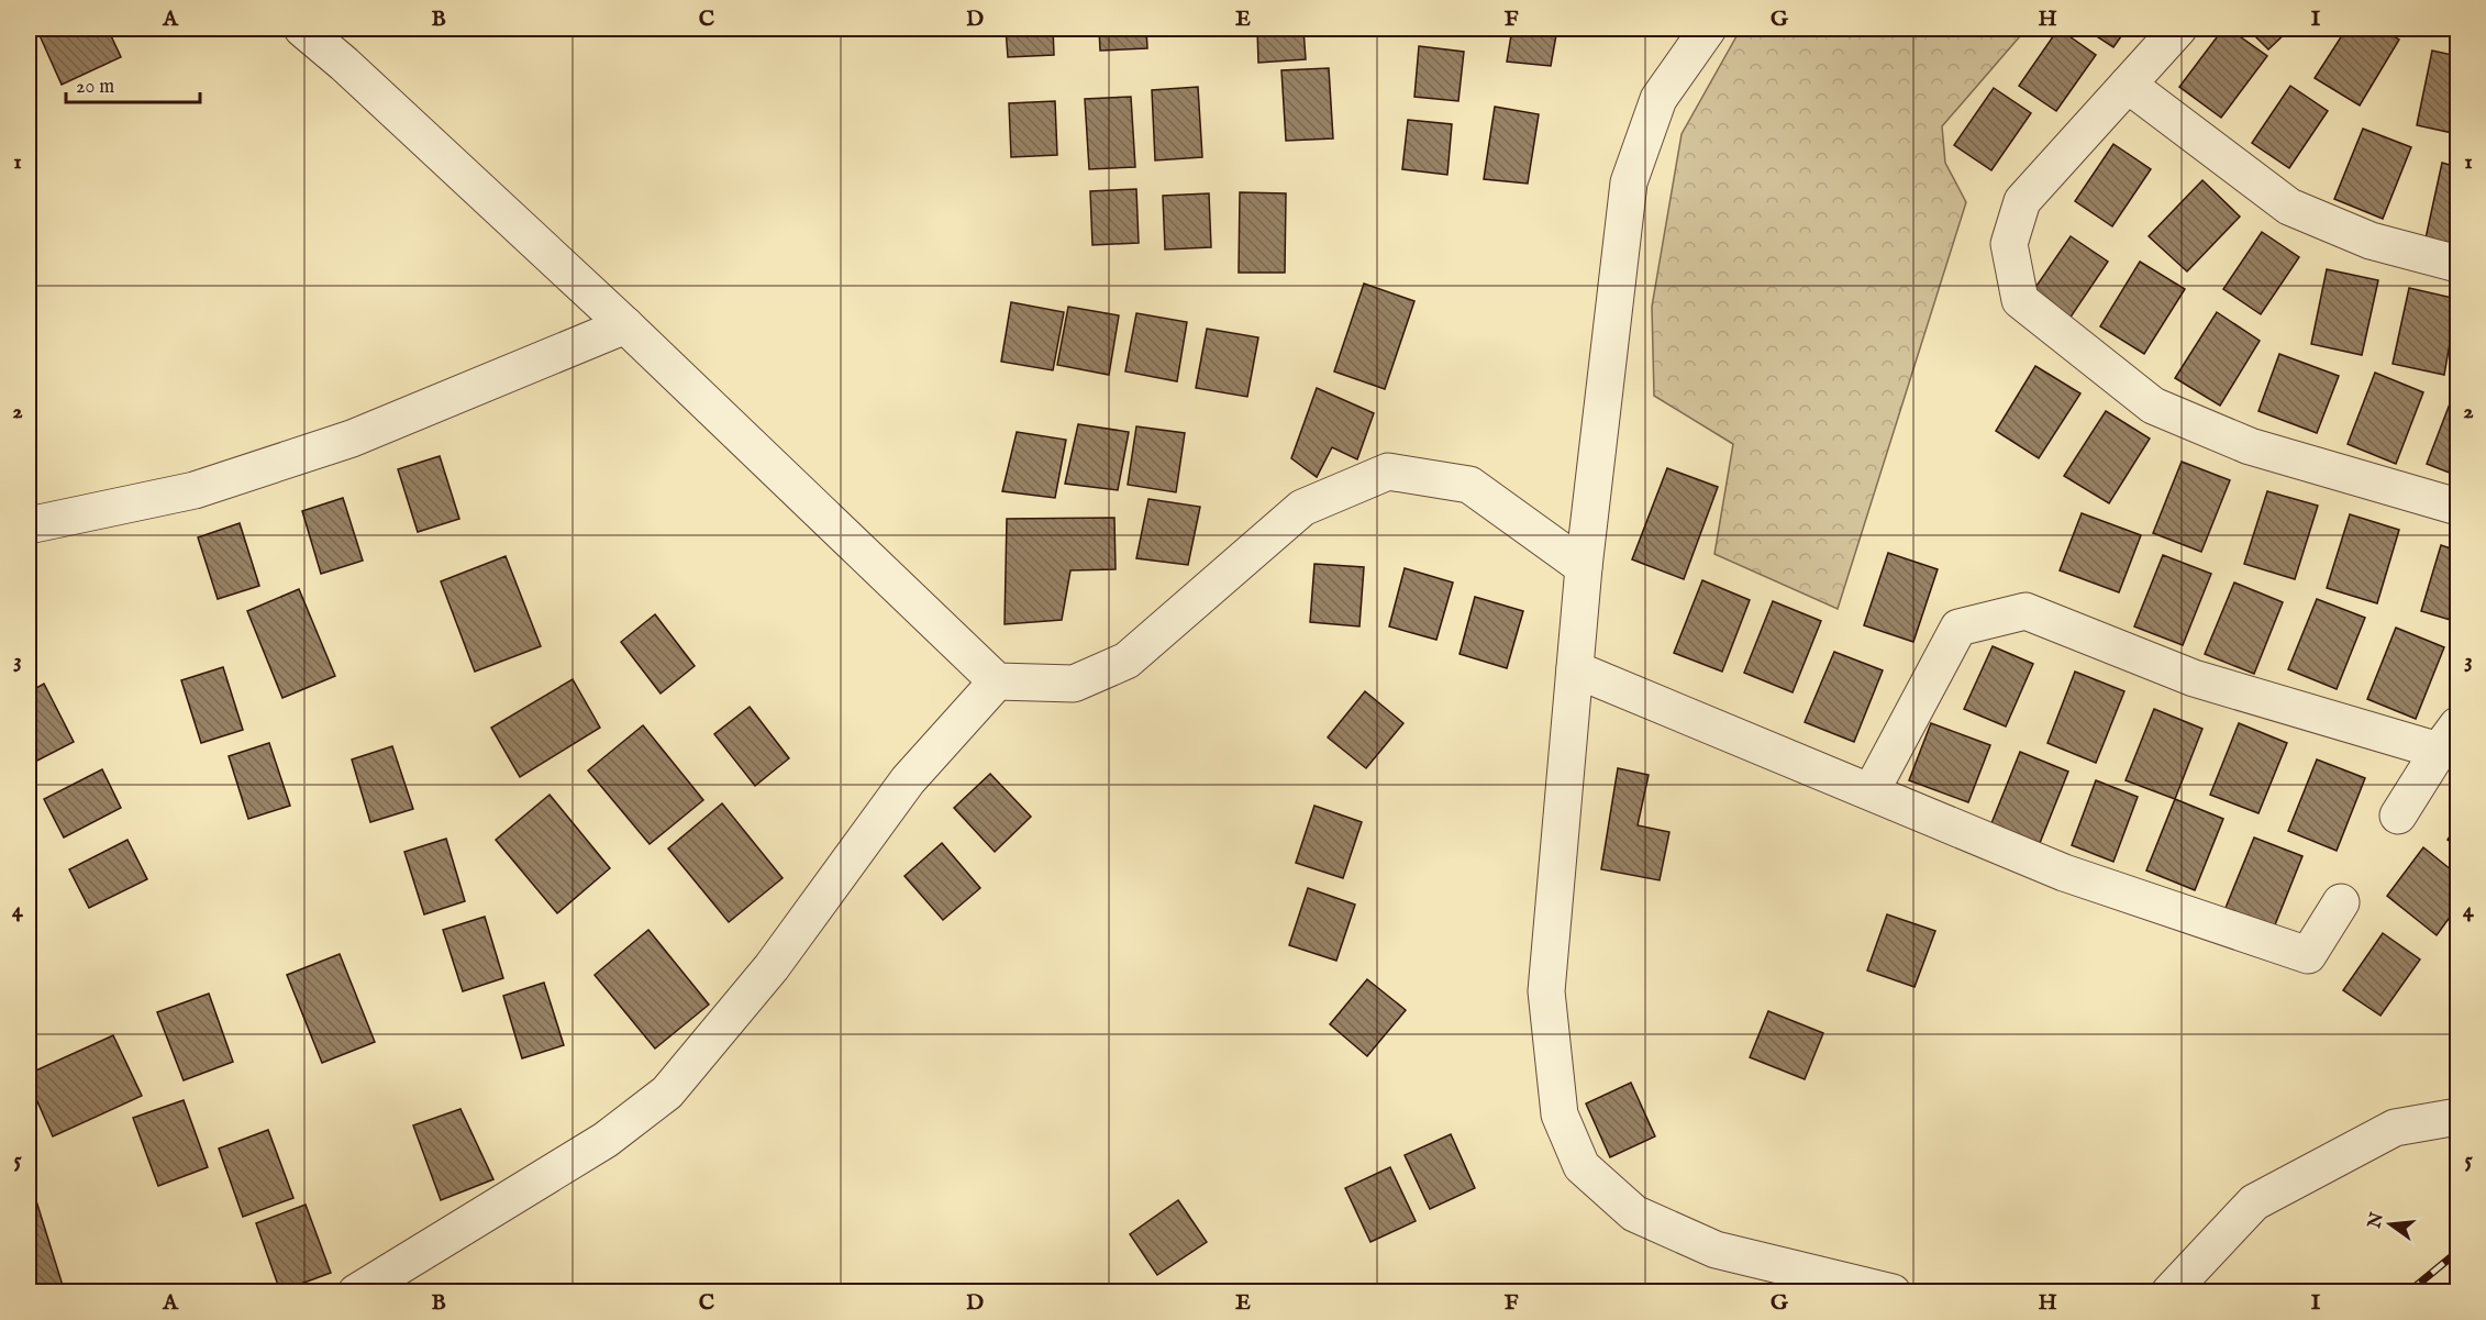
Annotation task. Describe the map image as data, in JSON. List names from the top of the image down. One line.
{"scale_bar":"20 m","north":"left","grid":{"columns":["A","B","C","D","E","F","G","H","I"],"rows":["1","2","3","4","5"]}}
